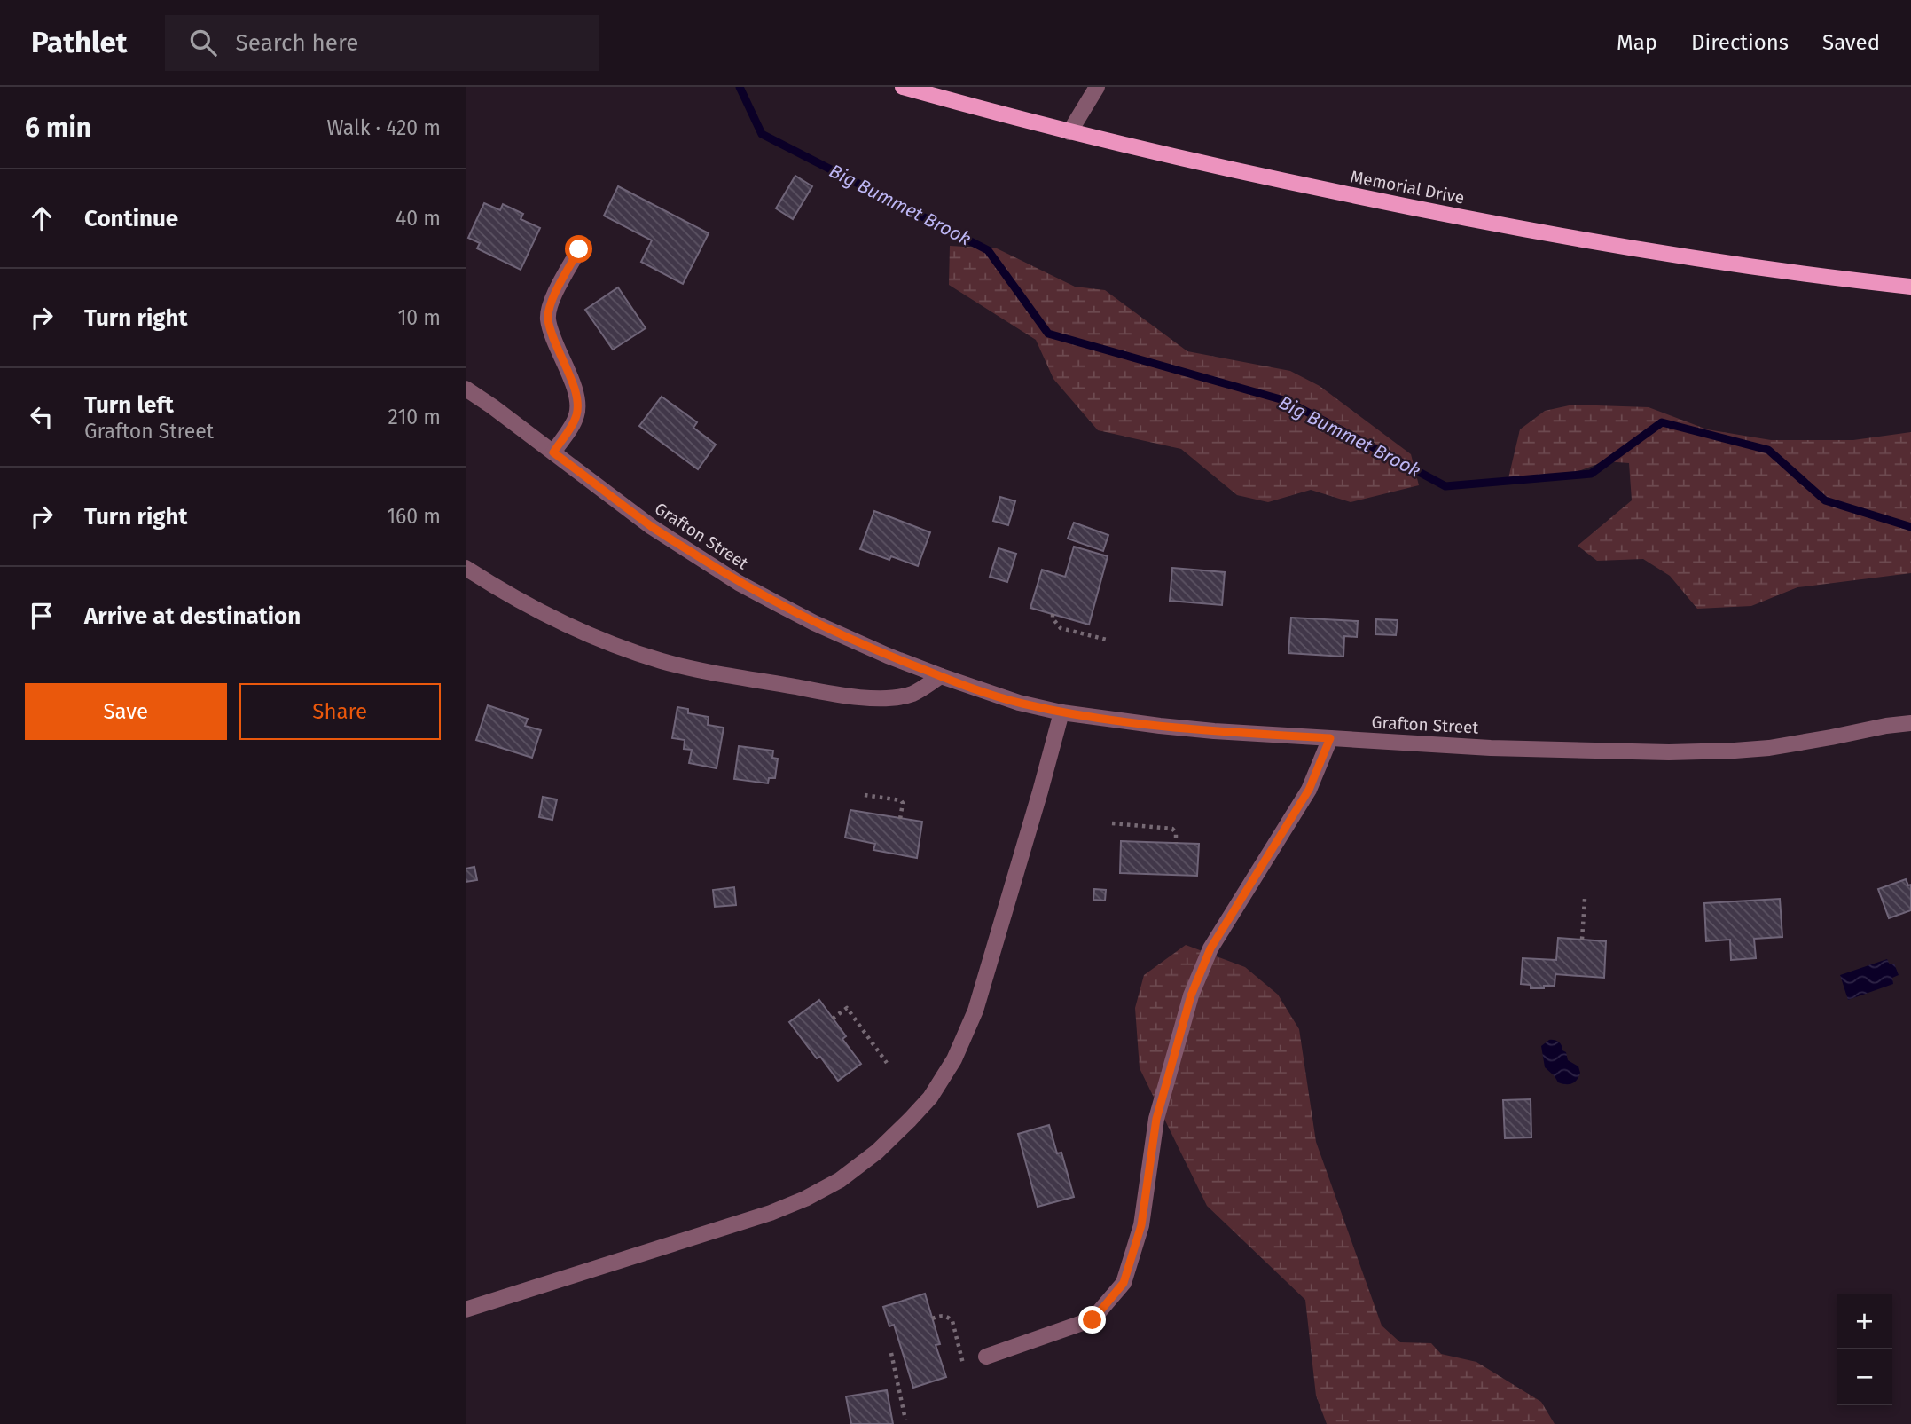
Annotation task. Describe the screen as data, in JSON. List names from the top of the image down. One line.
{"streets":{"main road":["Memorial Drive"],"street":["Grafton Street"]},"water":["Big Bummet Brook"],"page":{"header":"Pathlet","search":"Search here","nav":["Map","Directions","Saved"],"heading":["6 min","Walk · 420 m"],"list":[["Continue","40 m"],["Turn right","10 m"],["Turn left","Grafton Street","210 m"],["Turn right","160 m"],"Arrive at destination"],"buttons":["Save","Share"],"map_buttons":["+","−"]}}
